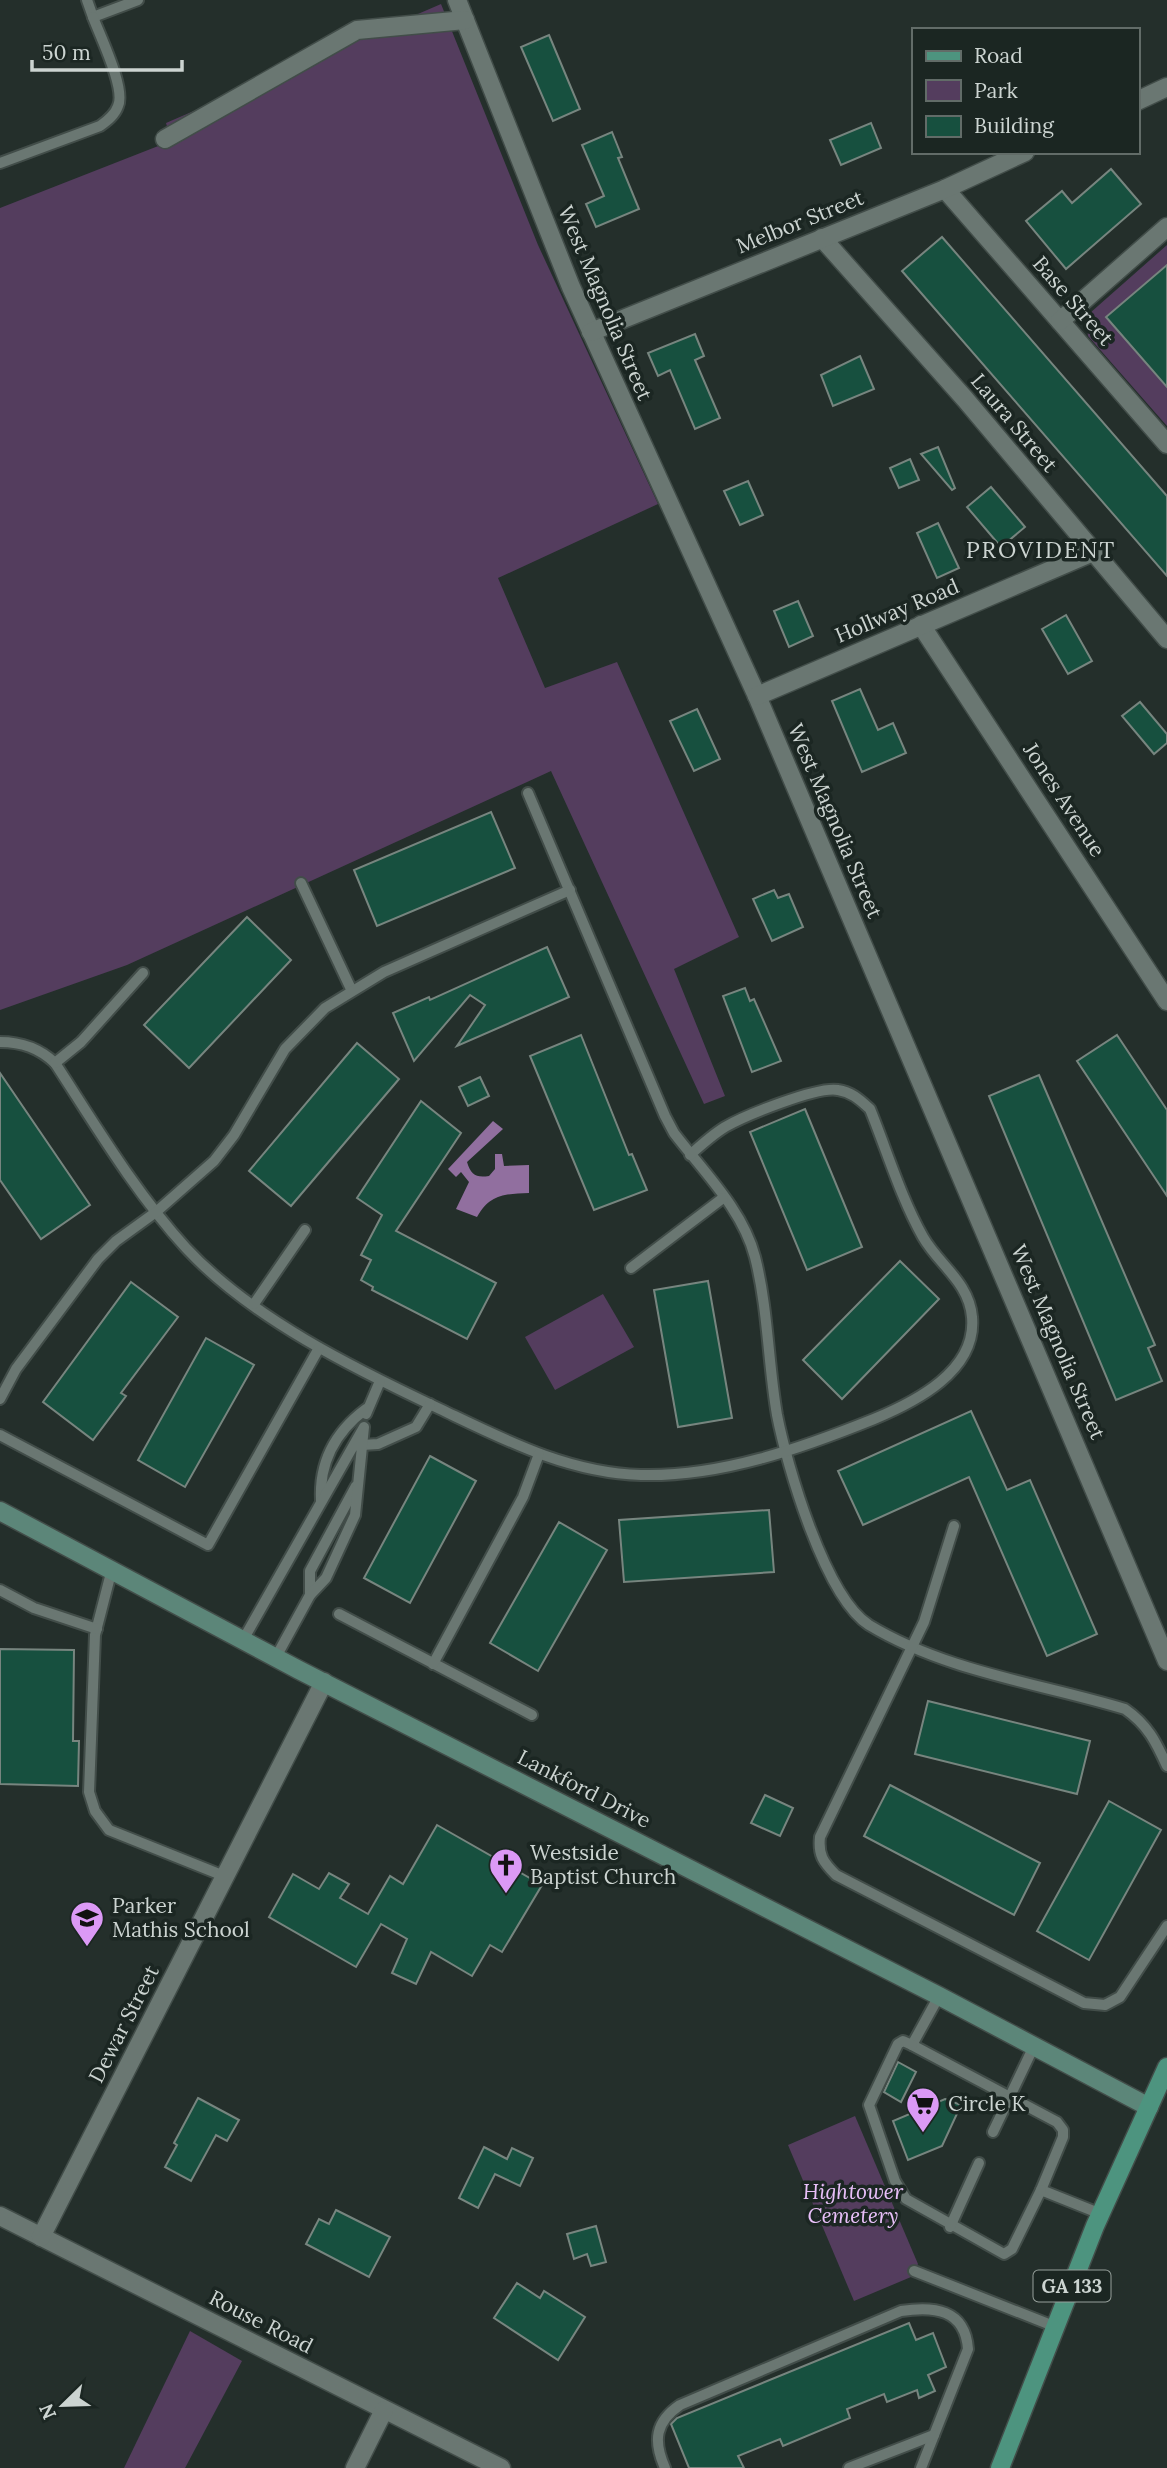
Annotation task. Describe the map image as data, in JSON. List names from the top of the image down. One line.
{"streets":{"main road":["Lankford Drive","GA 133"],"street":["Melbor Street","Base Street","West Magnolia Street","Laura Street","Hollway Road","Jones Avenue","Dewar Street","Rouse Road"]},"crossings":[["Melbor Street","Base Street"],["Melbor Street","West Magnolia Street"],["Melbor Street","Laura Street"],["West Magnolia Street","Hollway Road"],["Laura Street","Hollway Road"],["Hollway Road","Jones Avenue"],["Lankford Drive","Dewar Street"],["Lankford Drive","GA 133"],["Dewar Street","Rouse Road"]],"districts":["PROVIDENT"],"parks":["Hightower Cemetery"],"places":{"church":["Westside Baptist Church"],"school or university":["Parker Mathis School"],"supermarket":["Circle K"]},"legend":["Road","Park","Building"],"scale_bar":"50 m","north":"bottom left"}
